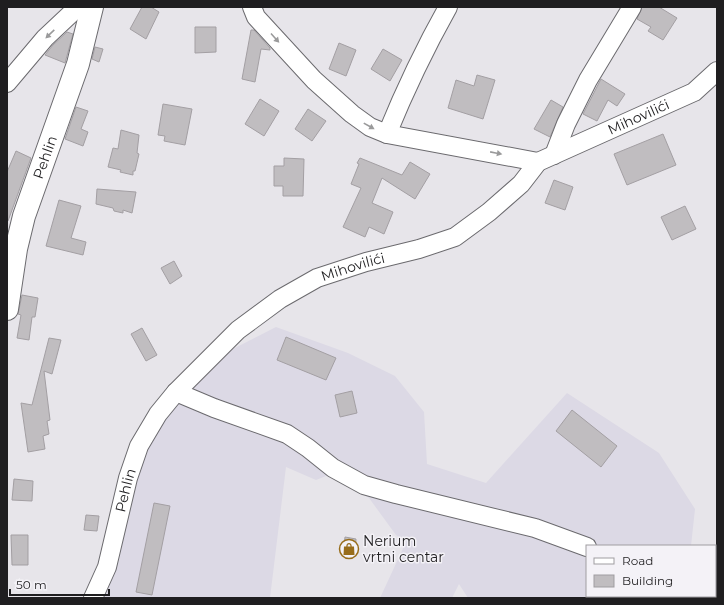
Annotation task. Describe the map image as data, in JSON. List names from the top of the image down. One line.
{"streets":{"main road":["Pehlin"],"street":["Mihovilići"]},"crossings":[["Mihovilići","Pehlin"]],"places":{"shop":["Nerium vrtni centar"]},"legend":["Road","Building"],"scale_bar":"50 m"}
